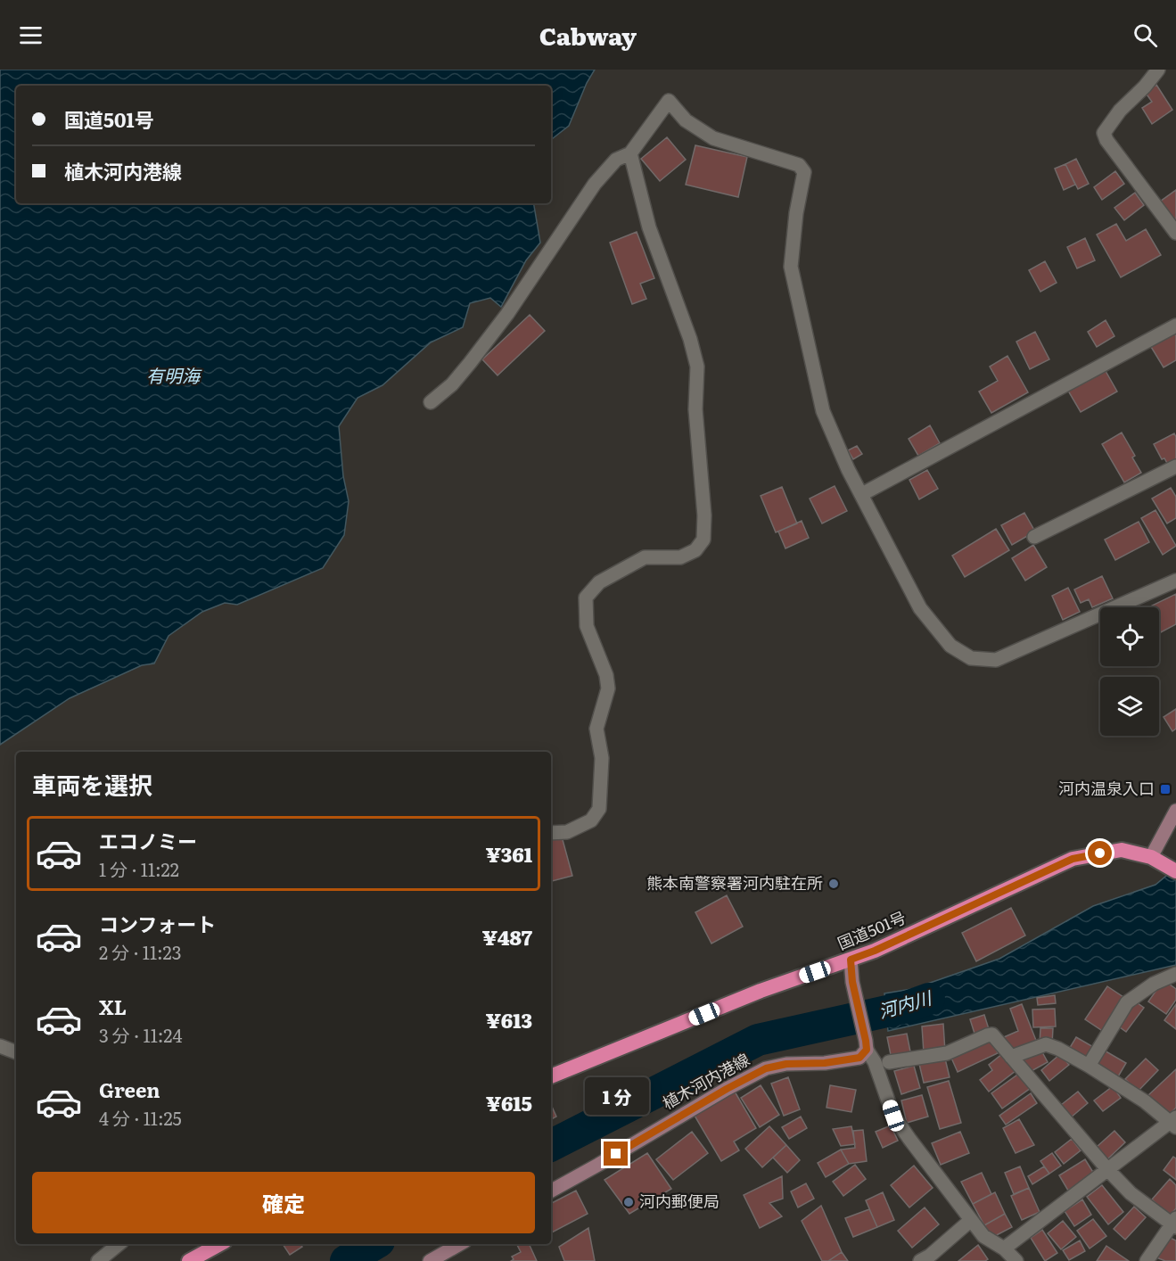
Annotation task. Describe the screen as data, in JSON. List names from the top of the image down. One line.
{"streets":{"highway":["国道501号"],"main road":["植木河内港線"]},"water":["有明海","河内川"],"places":{"transit":["河内温泉入口"],"other":["熊本南警察署河内駐在所","河内郵便局"]},"page":{"header":"Cabway","banner":["国道501号","植木河内港線"],"heading":"車両を選択","list":[{"name":"エコノミー","note":"1 分 · 11:22","value":"¥361"},{"name":"コンフォート","note":"2 分 · 11:23","value":"¥487"},{"name":"XL","note":"3 分 · 11:24","value":"¥613"},{"name":"Green","note":"4 分 · 11:25","value":"¥615"}],"bubble":"1 分","buttons":"確定"}}
